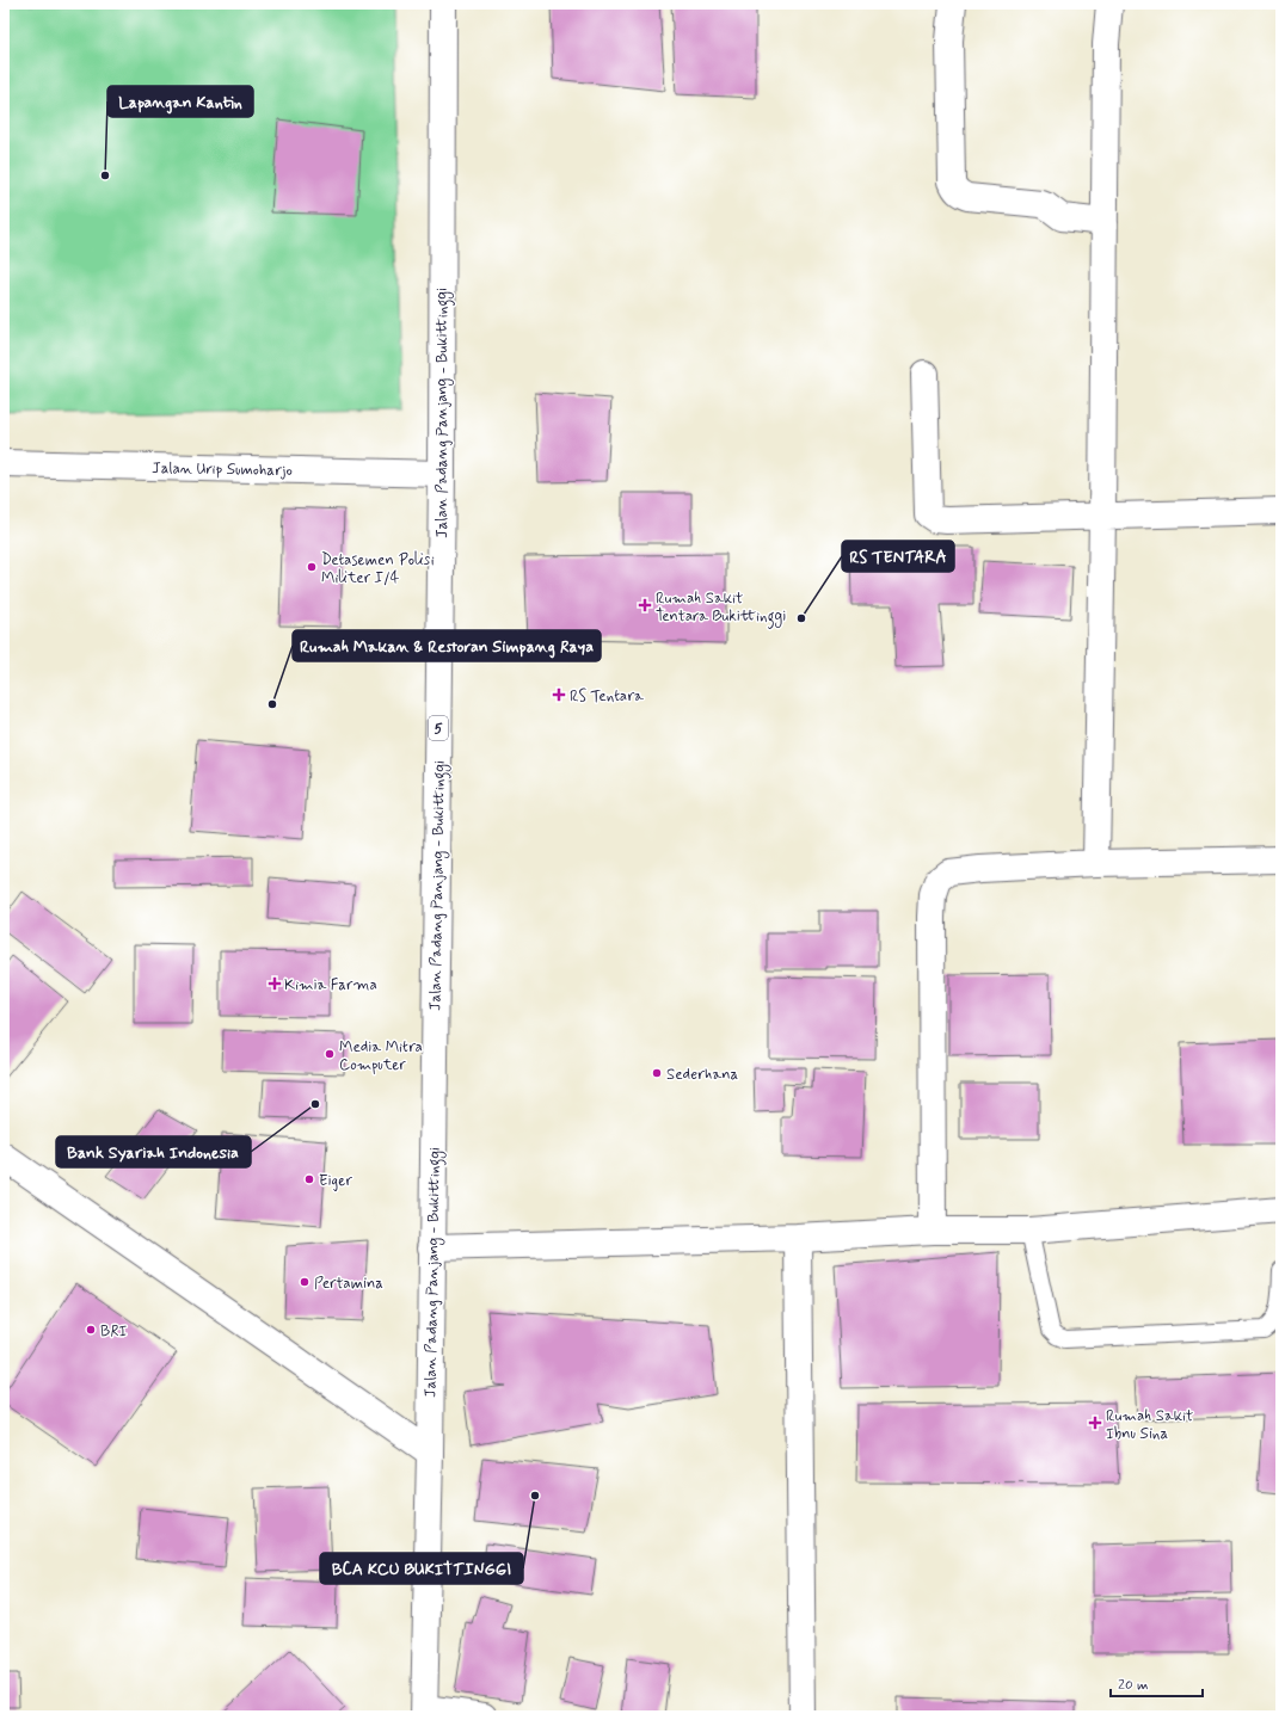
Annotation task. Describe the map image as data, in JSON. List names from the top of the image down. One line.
{"streets":{"main road":["Jalan Padang Panjang - Bukittinggi","Jalan Urip Sumoharjo","5"]},"crossings":[["Jalan Padang Panjang - Bukittinggi","Jalan Urip Sumoharjo"]],"places":{"other":["Lapangan Kantin","Detasemen Polisi Militer I/4","RS TENTARA","Rumah Makan & Restoran Simpang Raya","Media Mitra Computer","Sederhana","Bank Syariah Indonesia","Eiger","Pertamina","BRI","BCA KCU BUKITTINGGI"],"health":["Rumah Sakit Tentara Bukittinggi","RS Tentara","Kimia Farma","Rumah Sakit Ibnu Sina"]},"scale_bar":"20 m"}
